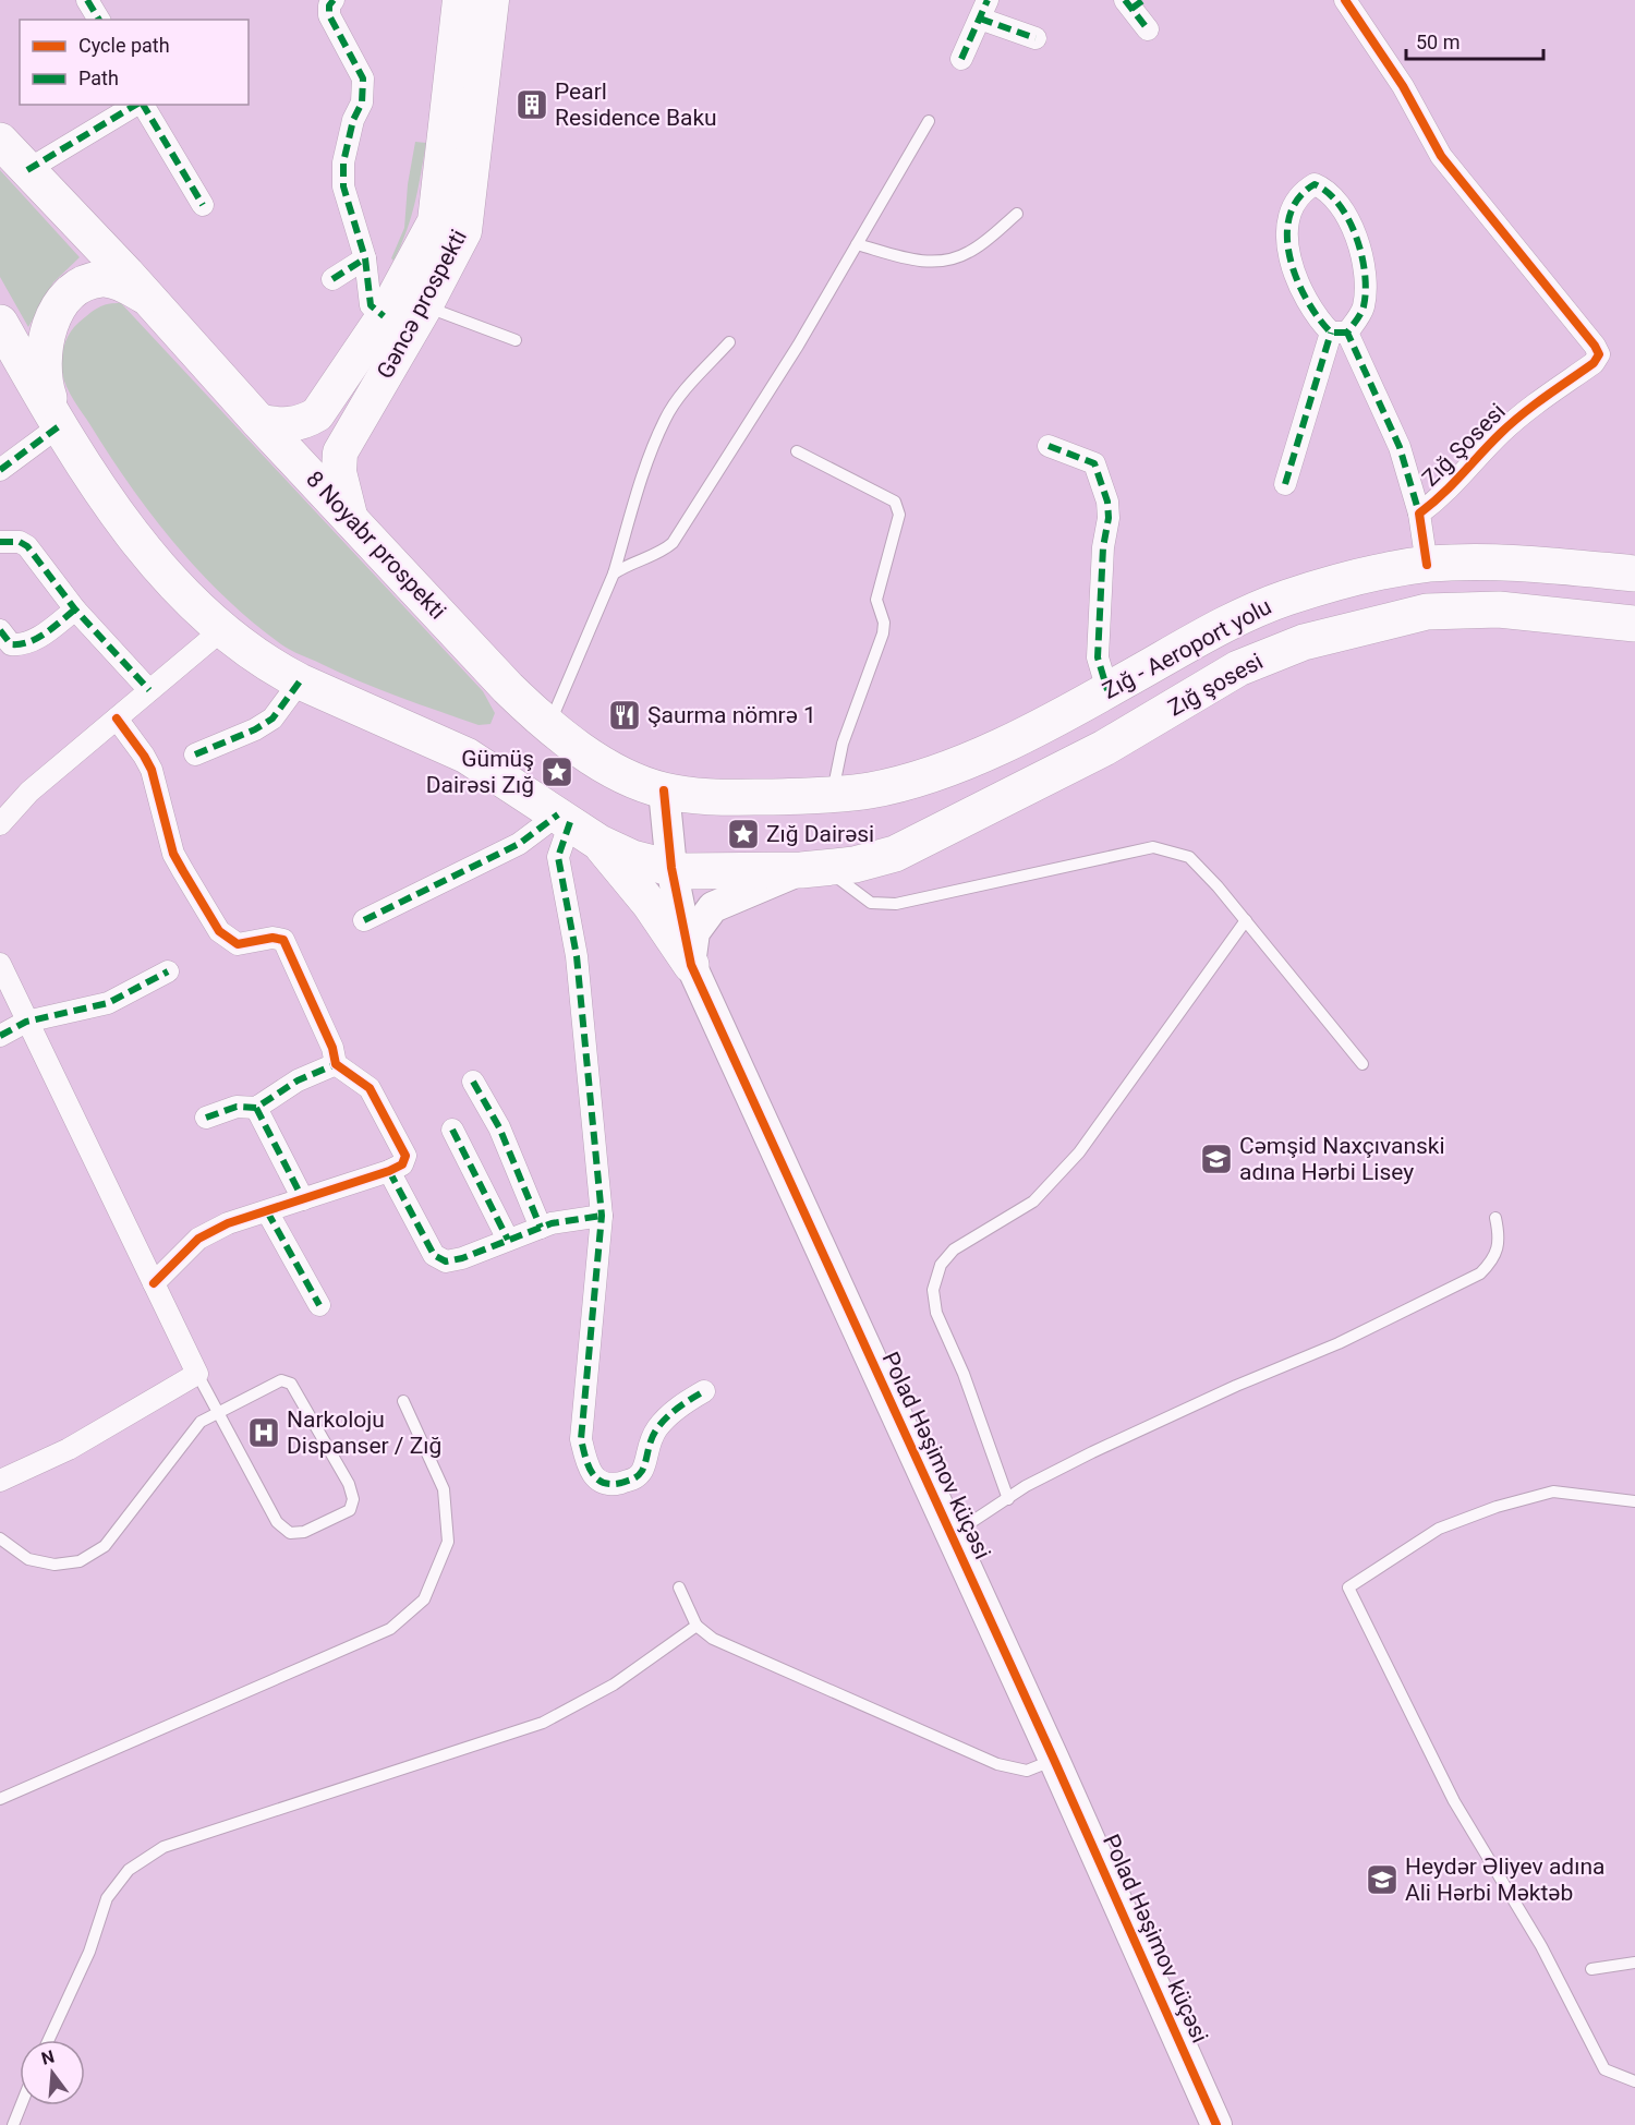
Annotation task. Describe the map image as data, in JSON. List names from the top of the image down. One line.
{"streets":{"highway":["8 Noyabr prospekti","Zığ - Aeroport yolu","Zığ şosesi"],"main road":["Gəncə prospekti"],"street":["Zığ Şosesi","Polad Həşimov küçəsi"]},"crossings":[["Gəncə prospekti","8 Noyabr prospekti"],["Zığ Şosesi","Zığ - Aeroport yolu"],["8 Noyabr prospekti","Zığ - Aeroport yolu"],["8 Noyabr prospekti","Polad Həşimov küçəsi"]],"places":{"building":["Pearl Residence Baku"],"restaurant":["Şaurma nömrә 1"],"place":["Gümüş Dairəsi Zığ","Zığ Dairəsi"],"school or university":["Cəmşid Naxçıvanski adına Hərbi Lisey","Heydər Əliyev adına Ali Hərbi Məktəb"],"hospital":["Narkoloju Dispanser / Zığ"]},"legend":["Cycle path","Path"],"scale_bar":"50 m","north":"top"}
